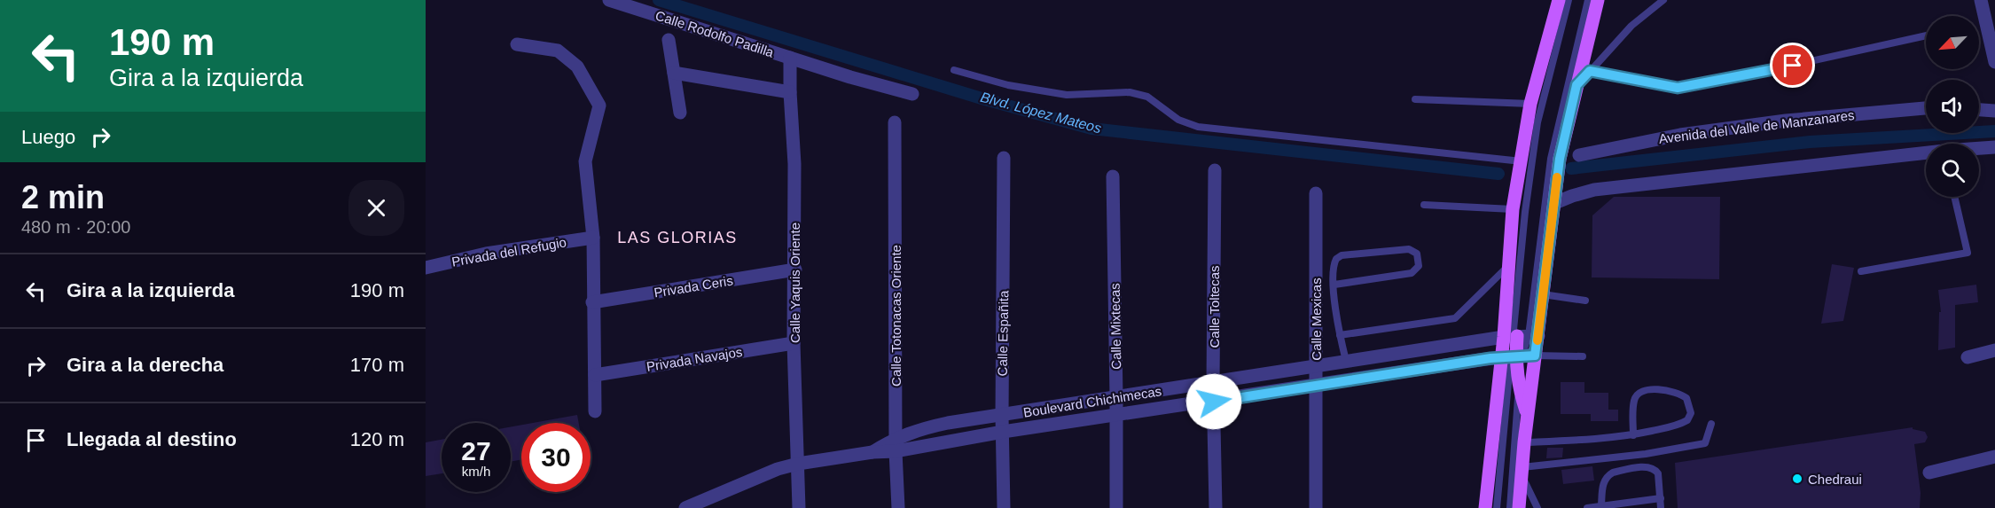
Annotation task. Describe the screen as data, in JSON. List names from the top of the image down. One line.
{"streets":{"street":["Calle Rodolfo Padilla","Avenida del Valle de Manzanares","Privada del Refugio","Calle Yaquis Oriente","Privada Ceris","Calle Toltecas","Calle Totonacas Oriente","Calle Mexicas","Calle Mixtecas","Calle Españita","Privada Navajos","Boulevard Chichimecas"]},"crossings":[["Calle Rodolfo Padilla","Calle Yaquis Oriente"],["Calle Yaquis Oriente","Privada Ceris"],["Calle Yaquis Oriente","Privada Navajos"],["Calle Yaquis Oriente","Boulevard Chichimecas"],["Calle Toltecas","Boulevard Chichimecas"],["Calle Totonacas Oriente","Boulevard Chichimecas"],["Calle Mexicas","Boulevard Chichimecas"],["Calle Mixtecas","Boulevard Chichimecas"],["Calle Españita","Boulevard Chichimecas"]],"districts":["LAS GLORIAS"],"water":["Blvd. López Mateos"],"places":["Chedraui"],"north":"bottom left","page":{"turn":["190 m","Gira a la izquierda"],"then":"Luego","heading":["2 min","480 m · 20:00"],"list":[{"name":"Gira a la izquierda","value":"190 m"},{"name":"Gira a la derecha","value":"170 m"},{"name":"Llegada al destino","value":"120 m"}],"speed":"27 km/h","limit":"30"}}
